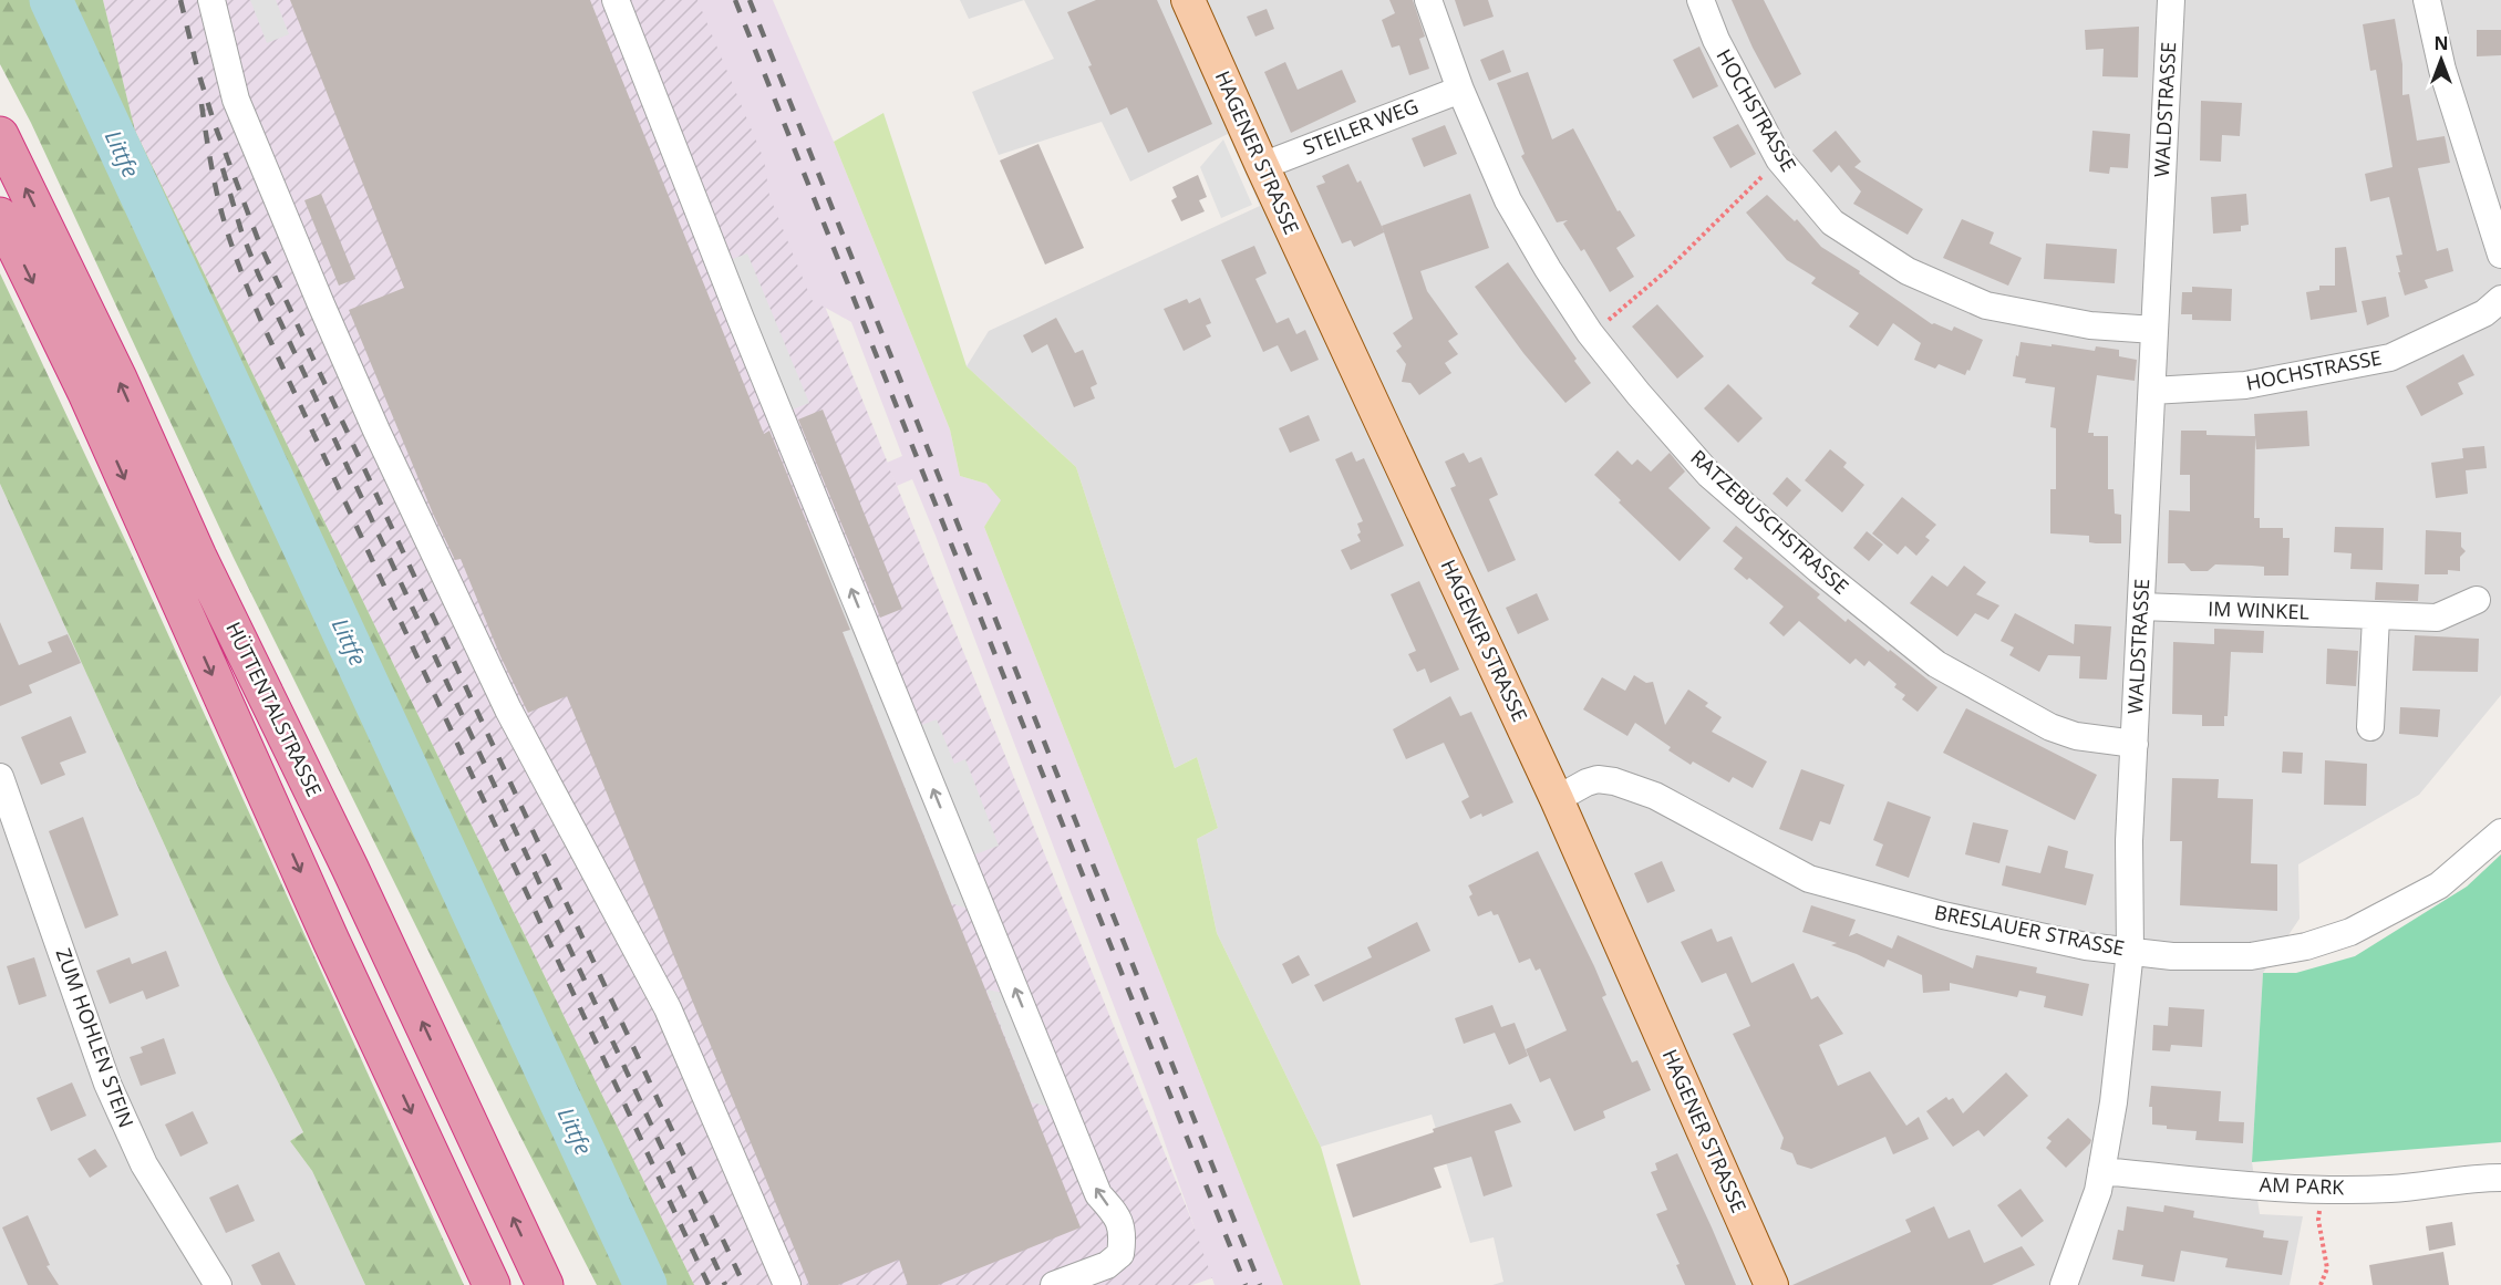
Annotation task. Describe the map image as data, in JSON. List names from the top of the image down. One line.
{"streets":{"highway":["HÜTTENTALSTRASSE"],"main road":["HAGENER STRASSE"],"street":["WALDSTRASSE","HOCHSTRASSE","STEILER WEG","RATZEBUSCHSTRASSE","IM WINKEL","BRESLAUER STRASSE","ZUM HOHLEN STEIN","AM PARK"]},"crossings":[["WALDSTRASSE","HOCHSTRASSE"],["WALDSTRASSE","RATZEBUSCHSTRASSE"],["WALDSTRASSE","IM WINKEL"],["WALDSTRASSE","BRESLAUER STRASSE"],["WALDSTRASSE","AM PARK"],["STEILER WEG","HAGENER STRASSE"],["STEILER WEG","RATZEBUSCHSTRASSE"],["HAGENER STRASSE","BRESLAUER STRASSE"]],"water":["Littfe"],"north":"top"}
